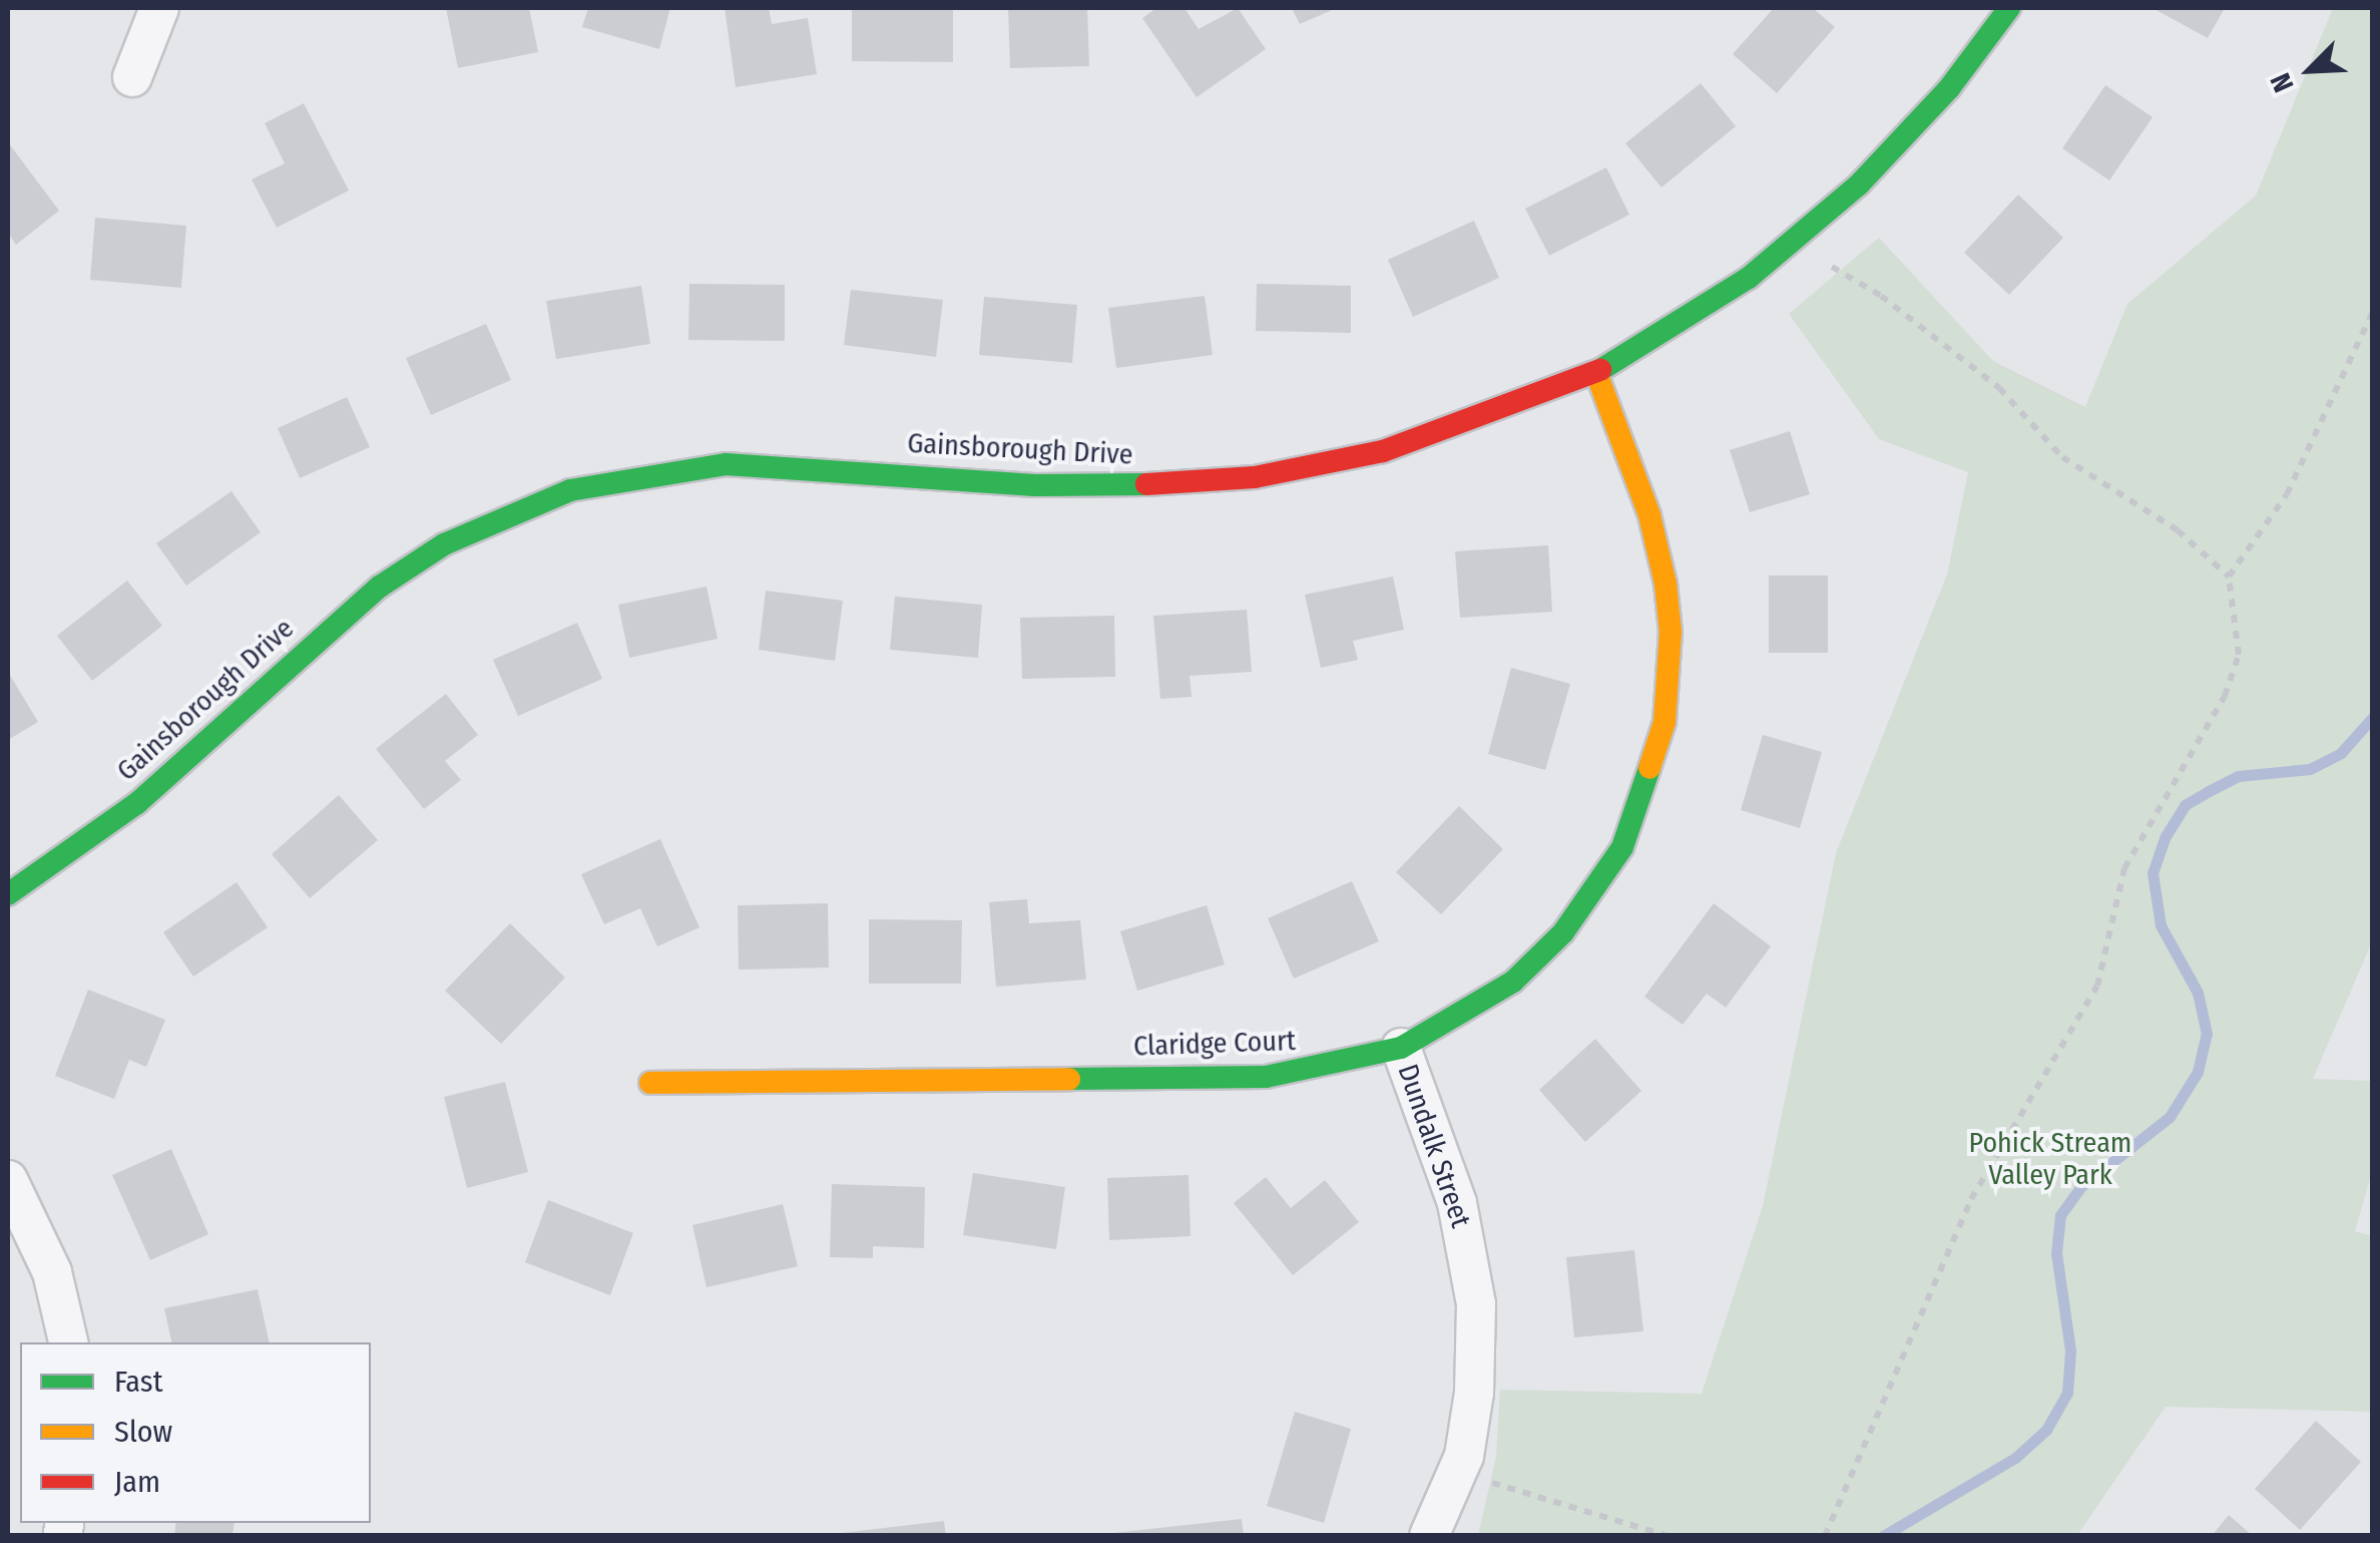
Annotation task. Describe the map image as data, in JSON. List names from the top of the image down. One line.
{"streets":{"street":["Gainsborough Drive","Claridge Court","Dundalk Street"]},"crossings":[["Gainsborough Drive","Claridge Court"],["Claridge Court","Dundalk Street"]],"parks":["Pohick Stream Valley Park"],"legend":["Fast","Slow","Jam"],"north":"bottom left"}
